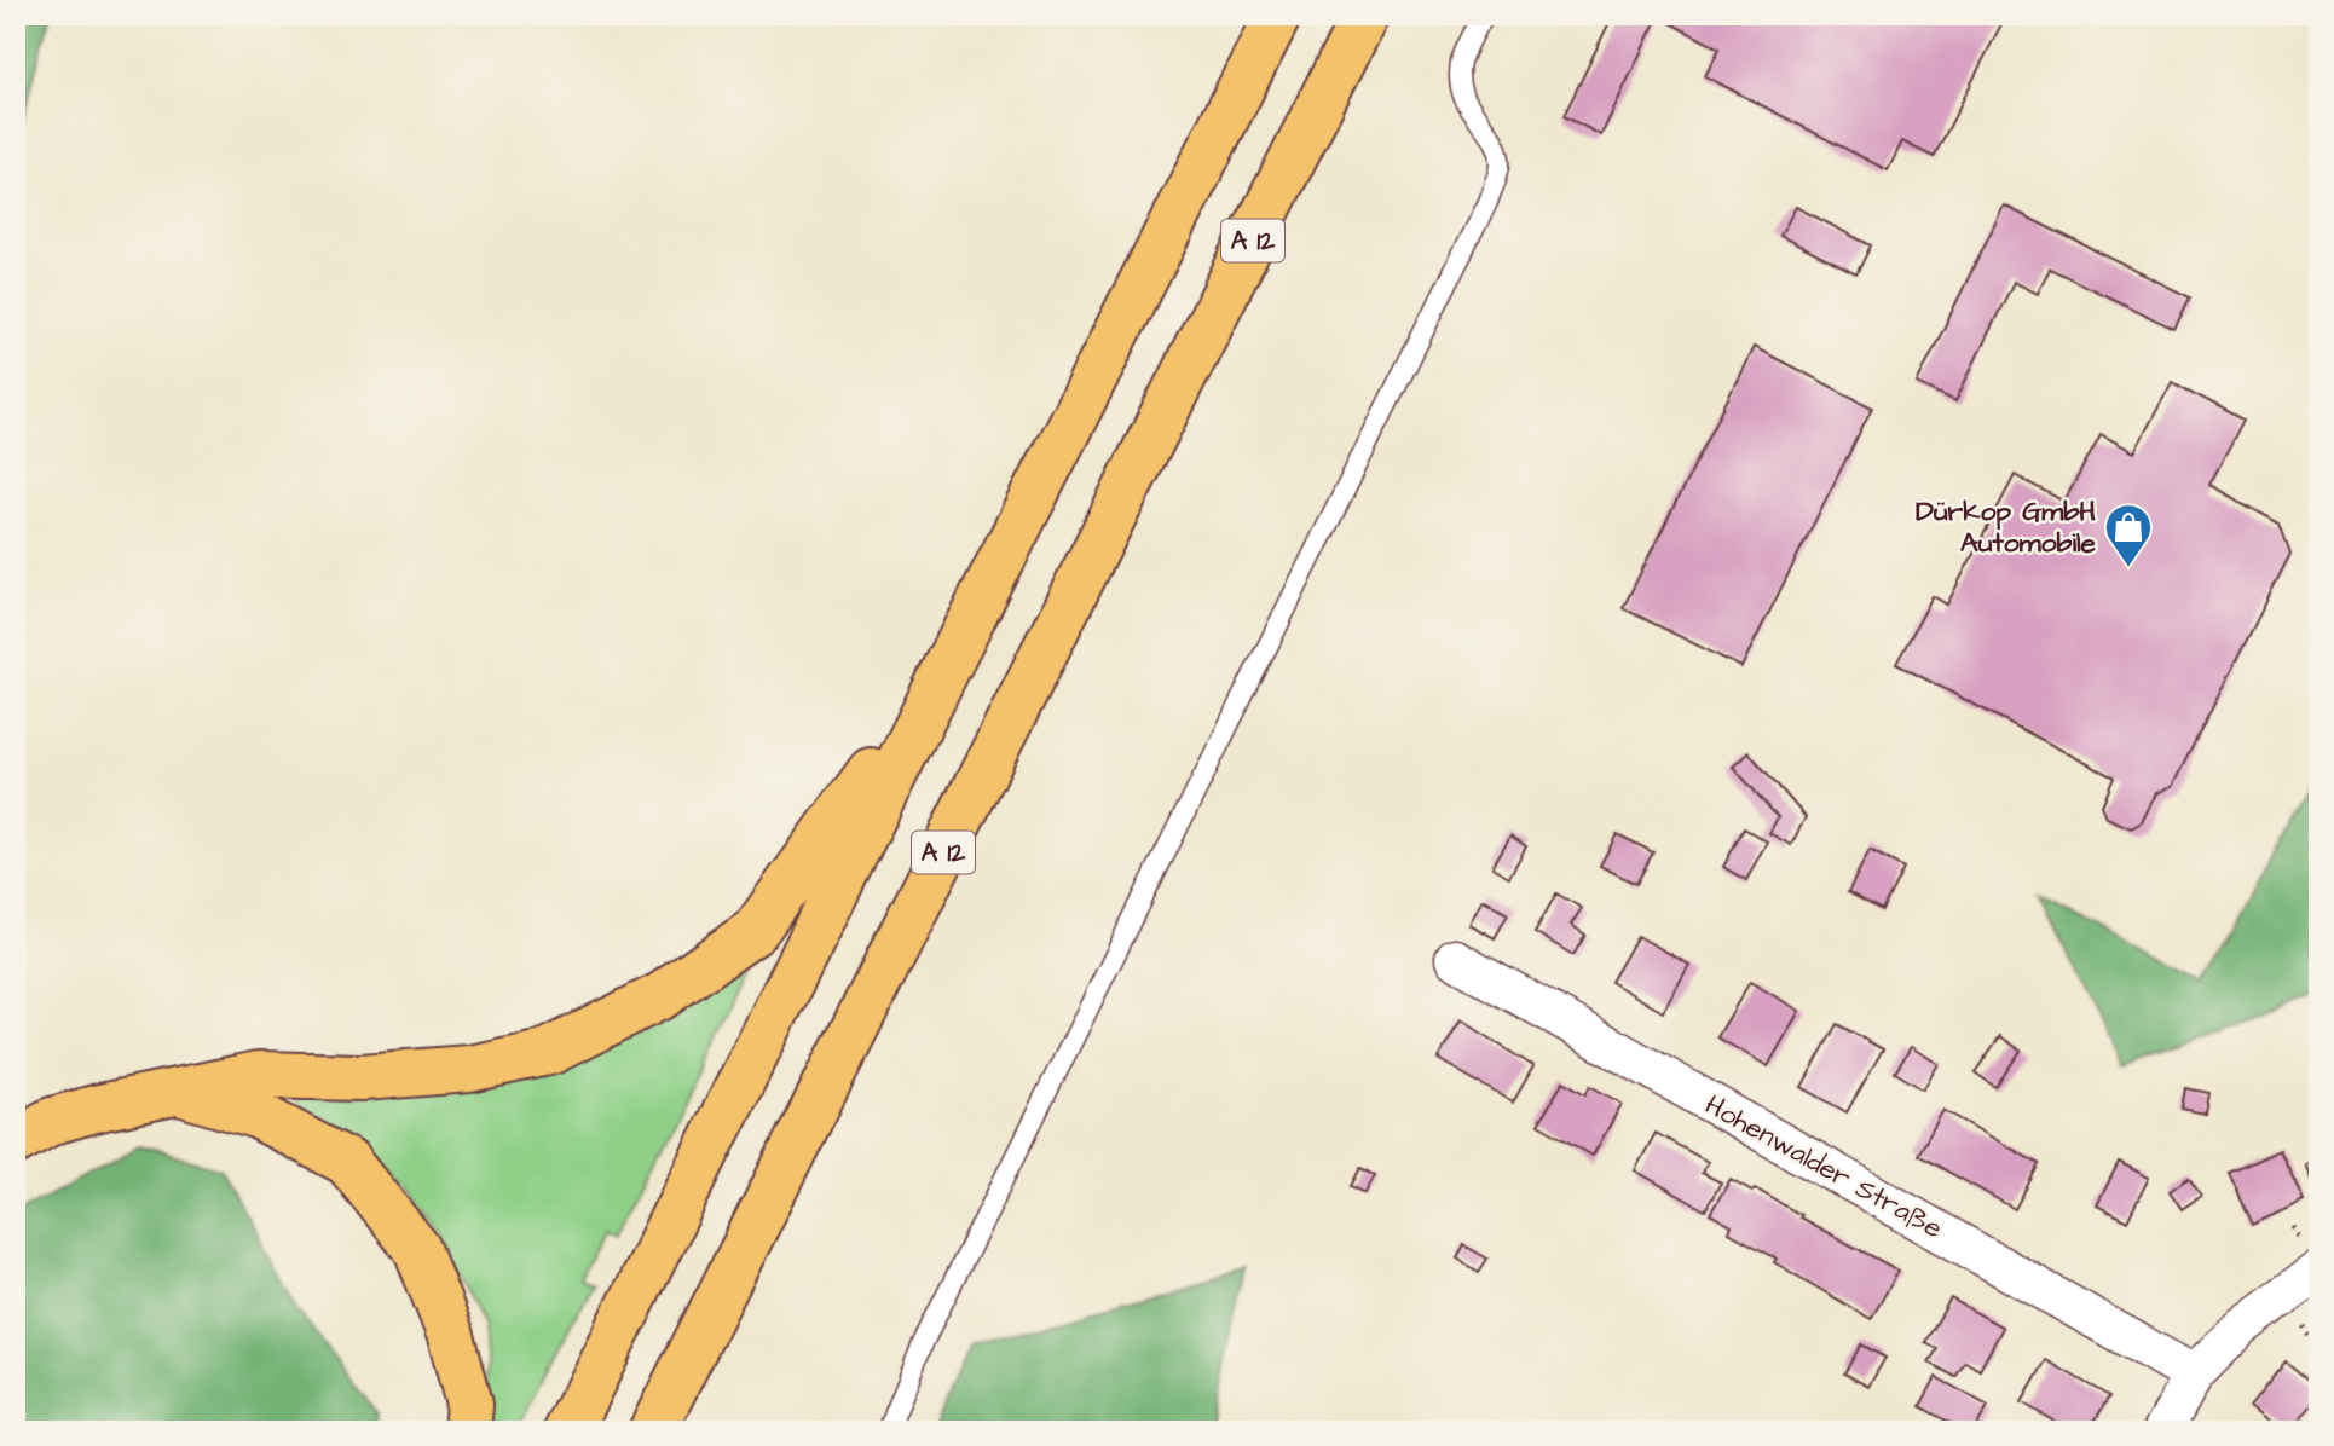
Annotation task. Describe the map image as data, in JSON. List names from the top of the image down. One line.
{"streets":{"highway":["A 12"],"street":["Hohenwalder Straße"]},"places":{"shop":["Dürkop GmbH Automobile"]}}
